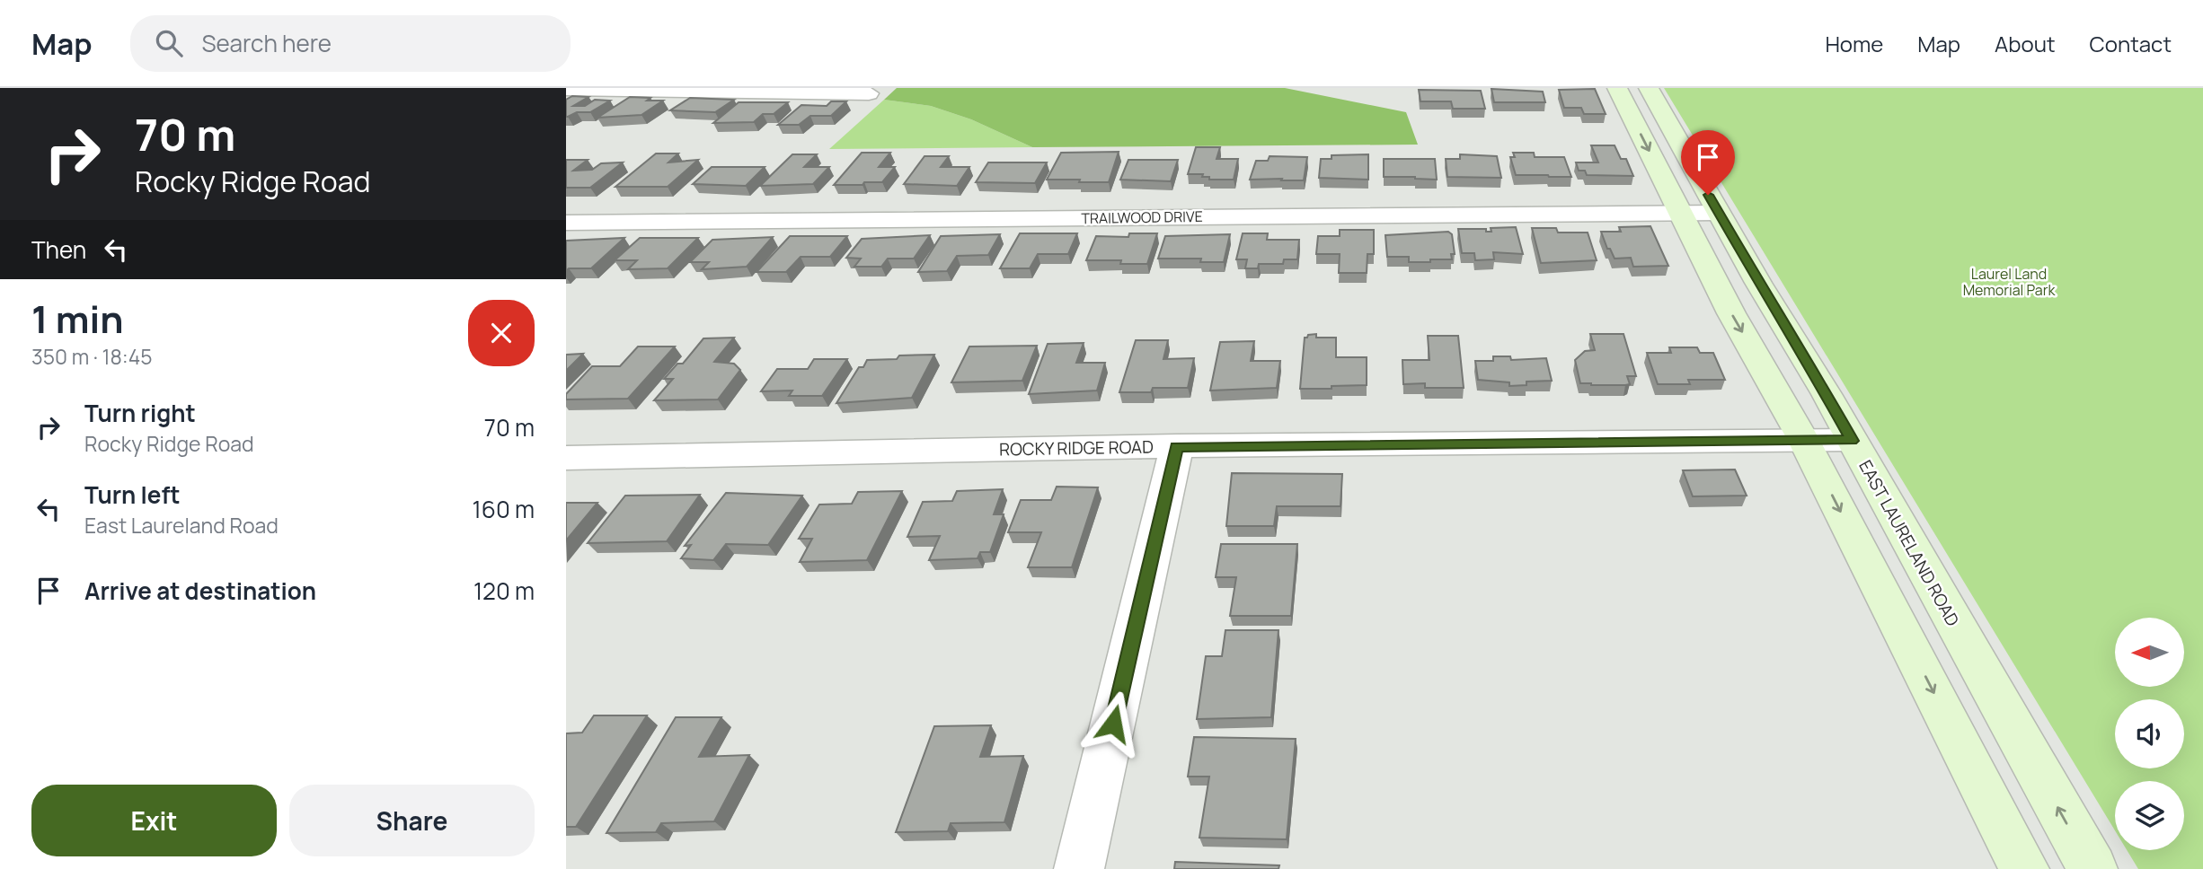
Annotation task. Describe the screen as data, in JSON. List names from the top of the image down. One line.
{"streets":{"main road":["EAST LAURELAND ROAD"],"street":["TRAILWOOD DRIVE","ROCKY RIDGE ROAD"]},"crossings":[["TRAILWOOD DRIVE","EAST LAURELAND ROAD"],["ROCKY RIDGE ROAD","EAST LAURELAND ROAD"]],"parks":["Laurel Land Memorial Park"],"north":"left","page":{"header":"Map","search":"Search here","nav":["Home","Map","About","Contact"],"turn":["70 m","Rocky Ridge Road"],"then":"Then","heading":["1 min","350 m · 18:45"],"list":[{"name":"Turn right","note":"Rocky Ridge Road","value":"70 m"},{"name":"Turn left","note":"East Laureland Road","value":"160 m"},{"name":"Arrive at destination","value":"120 m"}],"buttons":["Exit","Share"]}}
